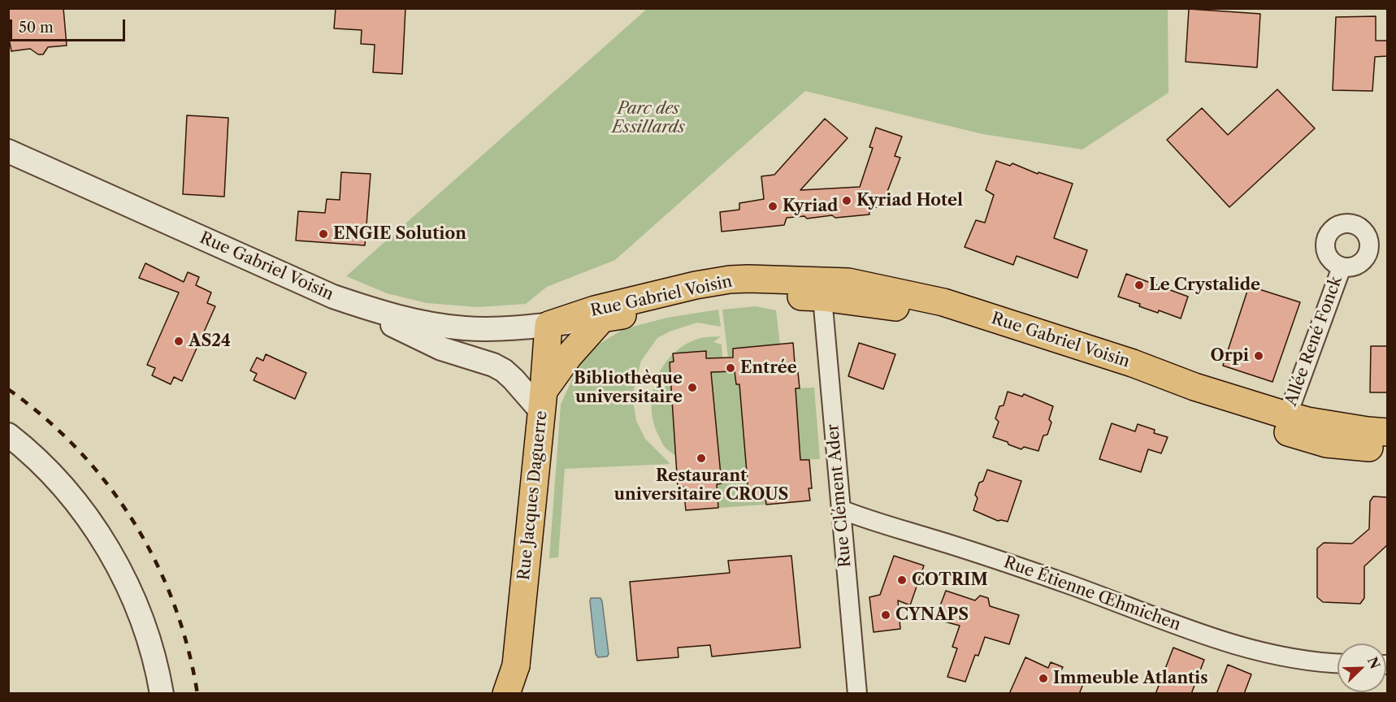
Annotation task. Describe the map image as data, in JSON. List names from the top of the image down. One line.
{"streets":{"main road":["Rue Gabriel Voisin","Rue Jacques Daguerre"],"street":["Allée René Fonck","Rue Clément Ader","Rue Étienne Œhmichen"]},"crossings":[["Rue Gabriel Voisin","Allée René Fonck"],["Rue Gabriel Voisin","Rue Jacques Daguerre"],["Rue Clément Ader","Rue Étienne Œhmichen"]],"parks":["Parc des Essillards"],"places":["Kyriad Hotel","Kyriad","ENGIE Solution","Le Crystalide","AS24","Orpi","Entrée","Bibliothèque universitaire","Restaurant universitaire CROUS","COTRIM","CYNAPS","Immeuble Atlantis"],"scale_bar":"50 m","north":"top right"}
